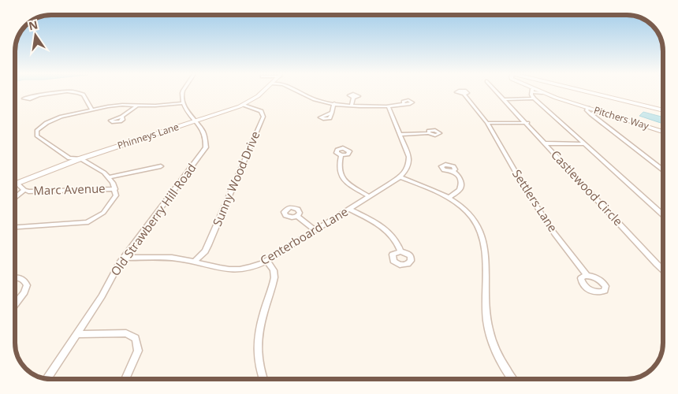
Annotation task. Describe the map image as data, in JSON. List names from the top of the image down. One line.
{"streets":{"main road":["Pitchers Way","Phinneys Lane"],"street":["Sunny Wood Drive","Castlewood Circle","Marc Avenue","Settlers Lane","Old Strawberry Hill Road","Centerboard Lane"]},"crossings":[["Phinneys Lane","Sunny Wood Drive"],["Phinneys Lane","Old Strawberry Hill Road"],["Sunny Wood Drive","Centerboard Lane"],["Old Strawberry Hill Road","Centerboard Lane"]],"north":"top"}
